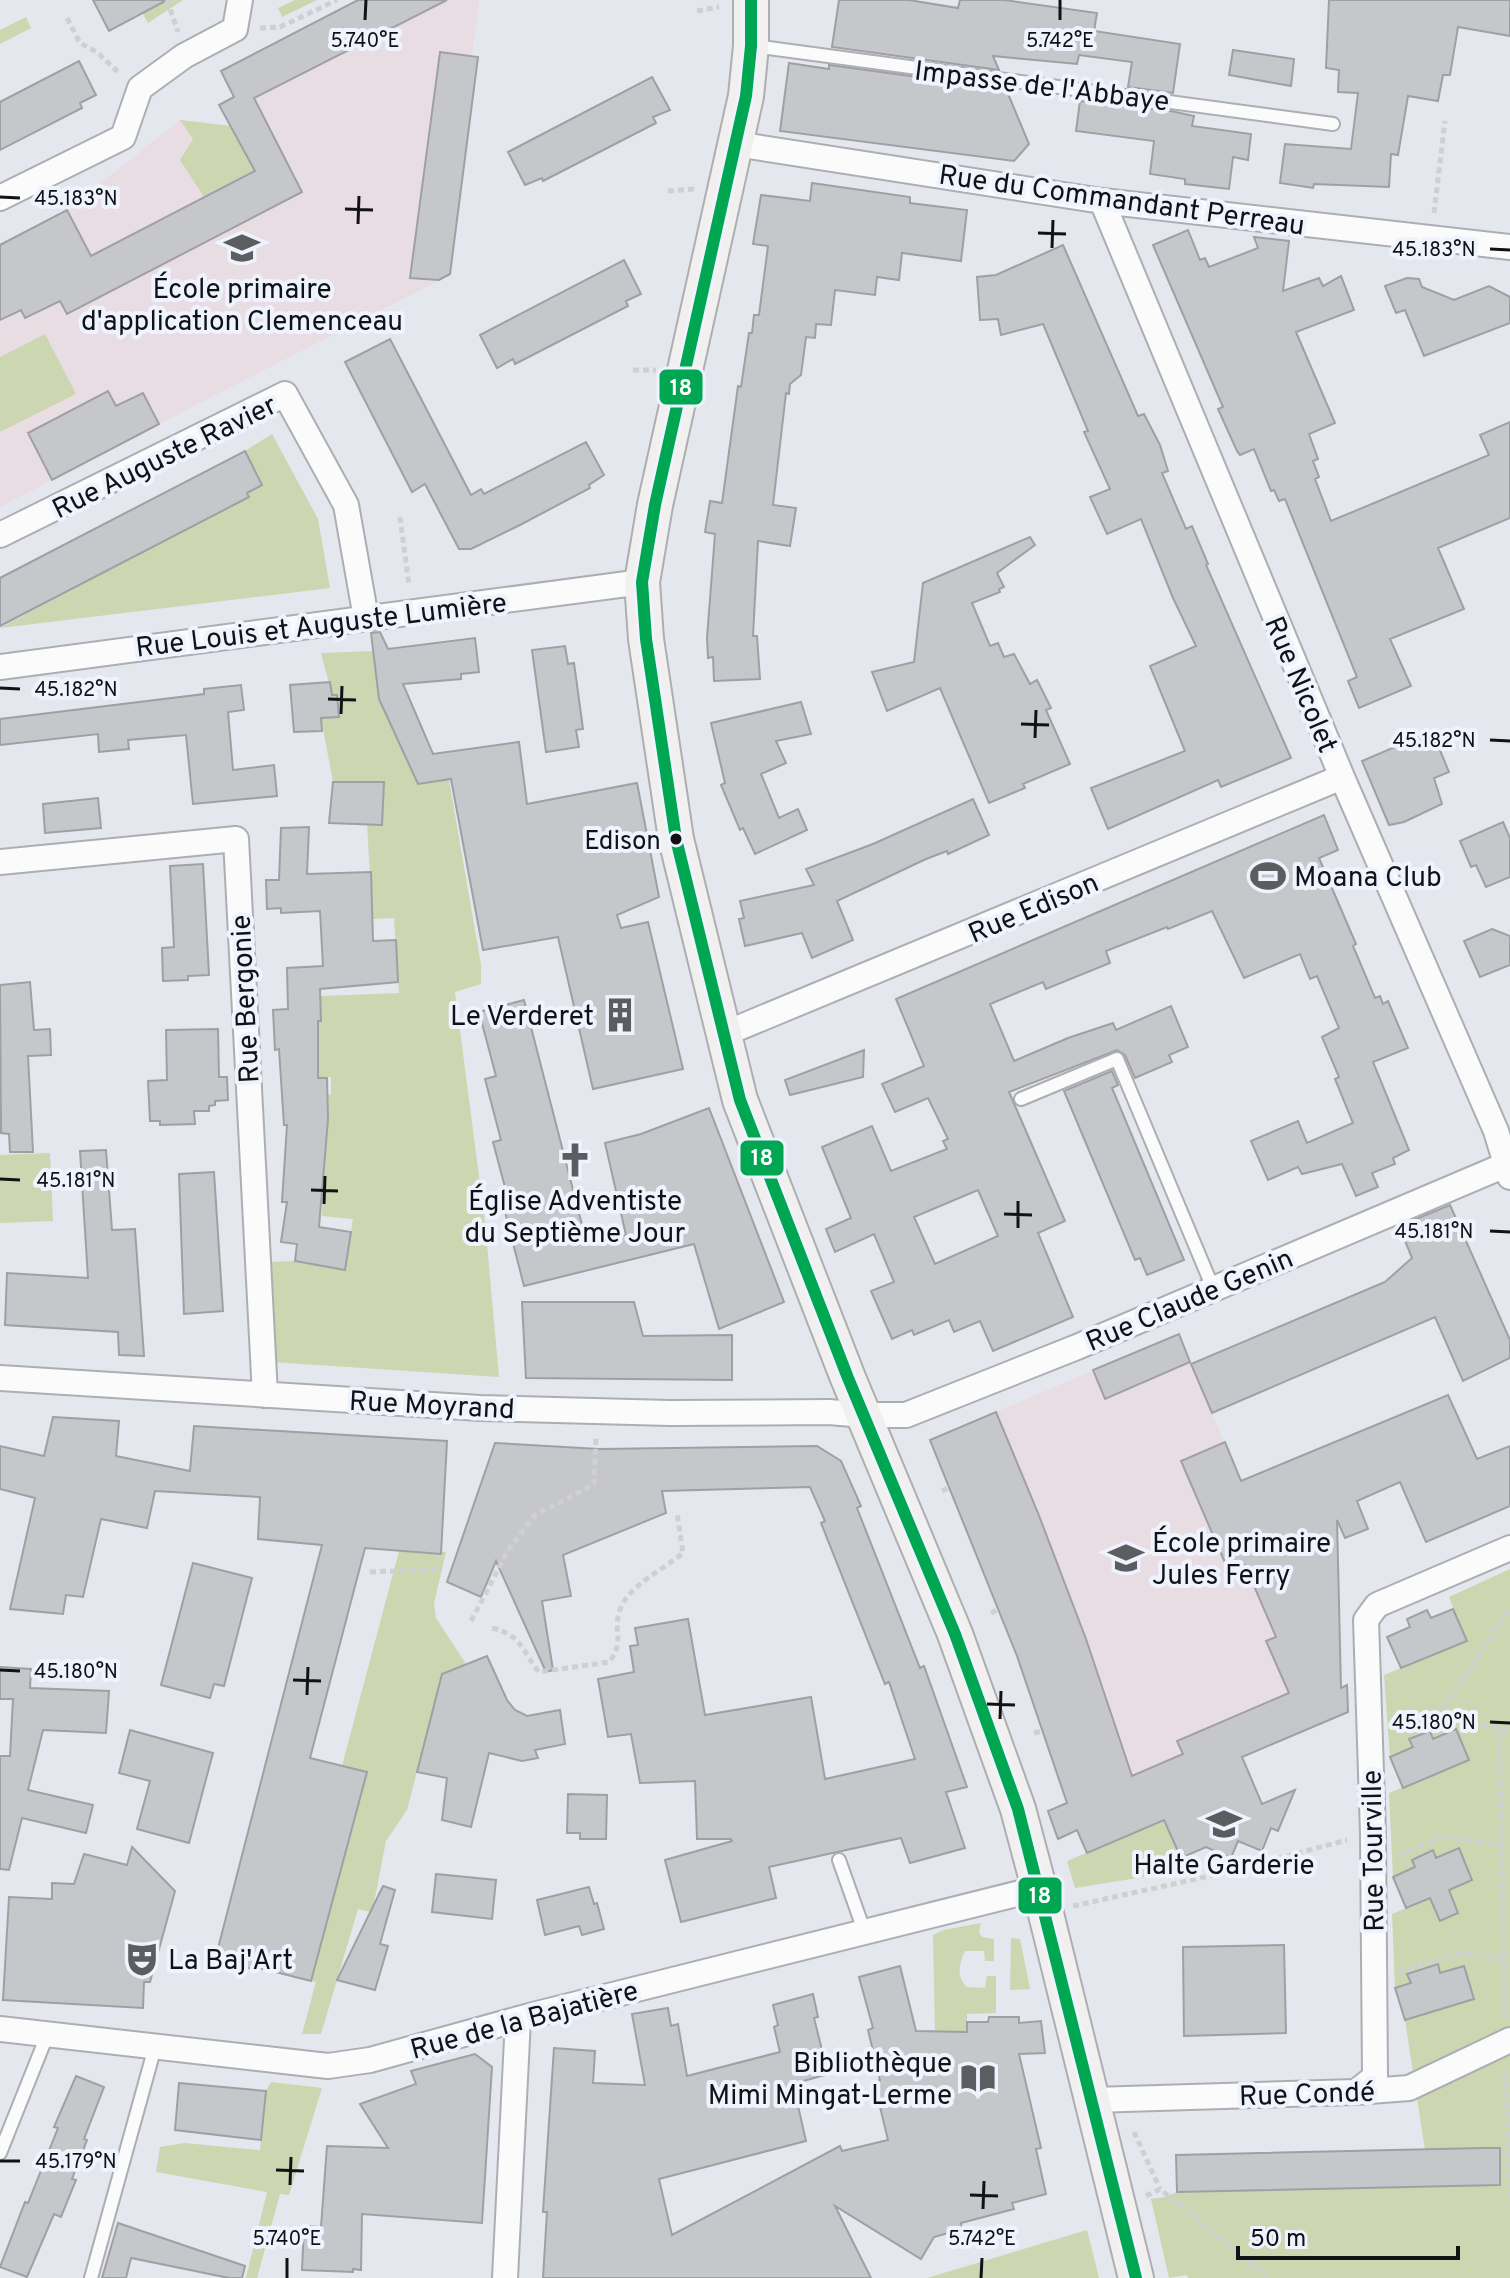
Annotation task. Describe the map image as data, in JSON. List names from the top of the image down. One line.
{"streets":{"street":["Rue du Commandant Perreau","Rue Auguste Ravier","Rue Louis et Auguste Lumière","Rue Nicolet","Rue Edison","Rue Bergonie","Rue Claude Genin","Rue Moyrand","Rue Tourville","Rue de la Bajatière","Rue Condé"],"lane":["Impasse de l'Abbaye"]},"crossings":[["Rue du Commandant Perreau","Rue Nicolet"],["Rue Auguste Ravier","Rue Louis et Auguste Lumière"],["Rue Nicolet","Rue Edison"],["Rue Nicolet","Rue Claude Genin"],["Rue Bergonie","Rue Moyrand"],["Rue Claude Genin","Rue Moyrand"],["Rue Tourville","Rue Condé"]],"places":{"school or university":["École primaire d'application Clemenceau","École primaire Jules Ferry","Halte Garderie"],"other":["Edison"],"sports":["Moana Club"],"building":["Le Verderet"],"church":["Église Adventiste du Septième Jour"],"theatre":["La Baj'Art"],"library":["Bibliothèque Mimi Mingat-Lerme"]},"lines":["transit line 18"],"scale_bar":"50 m","coordinates":["5.740°E","5.742°E","45.183°N","45.182°N","45.181°N","45.180°N","45.179°N"]}
